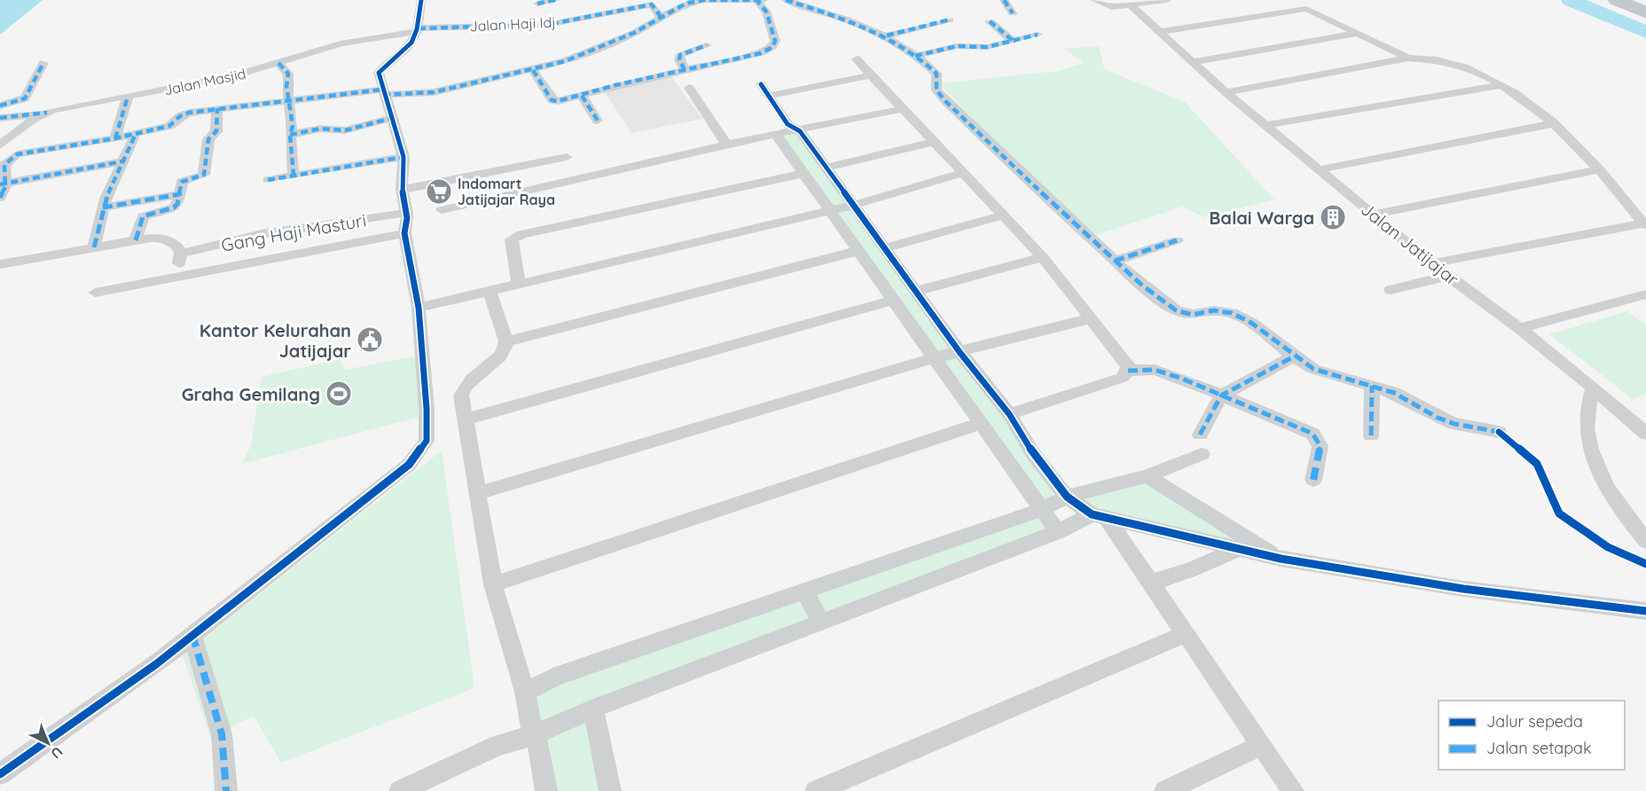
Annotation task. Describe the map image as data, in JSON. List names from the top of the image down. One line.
{"streets":{"street":["Jalan Haji Idj","Jalan Masjid","Gang Haji Masturi","Jalan Jatijajar"]},"crossings":[["Jalan Haji Idj","Jalan Masjid"]],"places":{"supermarket":["Indomart Jatijajar Raya"],"building":["Balai Warga"],"public building":["Kantor Kelurahan Jatijajar"],"sports":["Graha Gemilang"]},"legend":["Jalur sepeda","Jalan setapak"],"north":"bottom right"}
